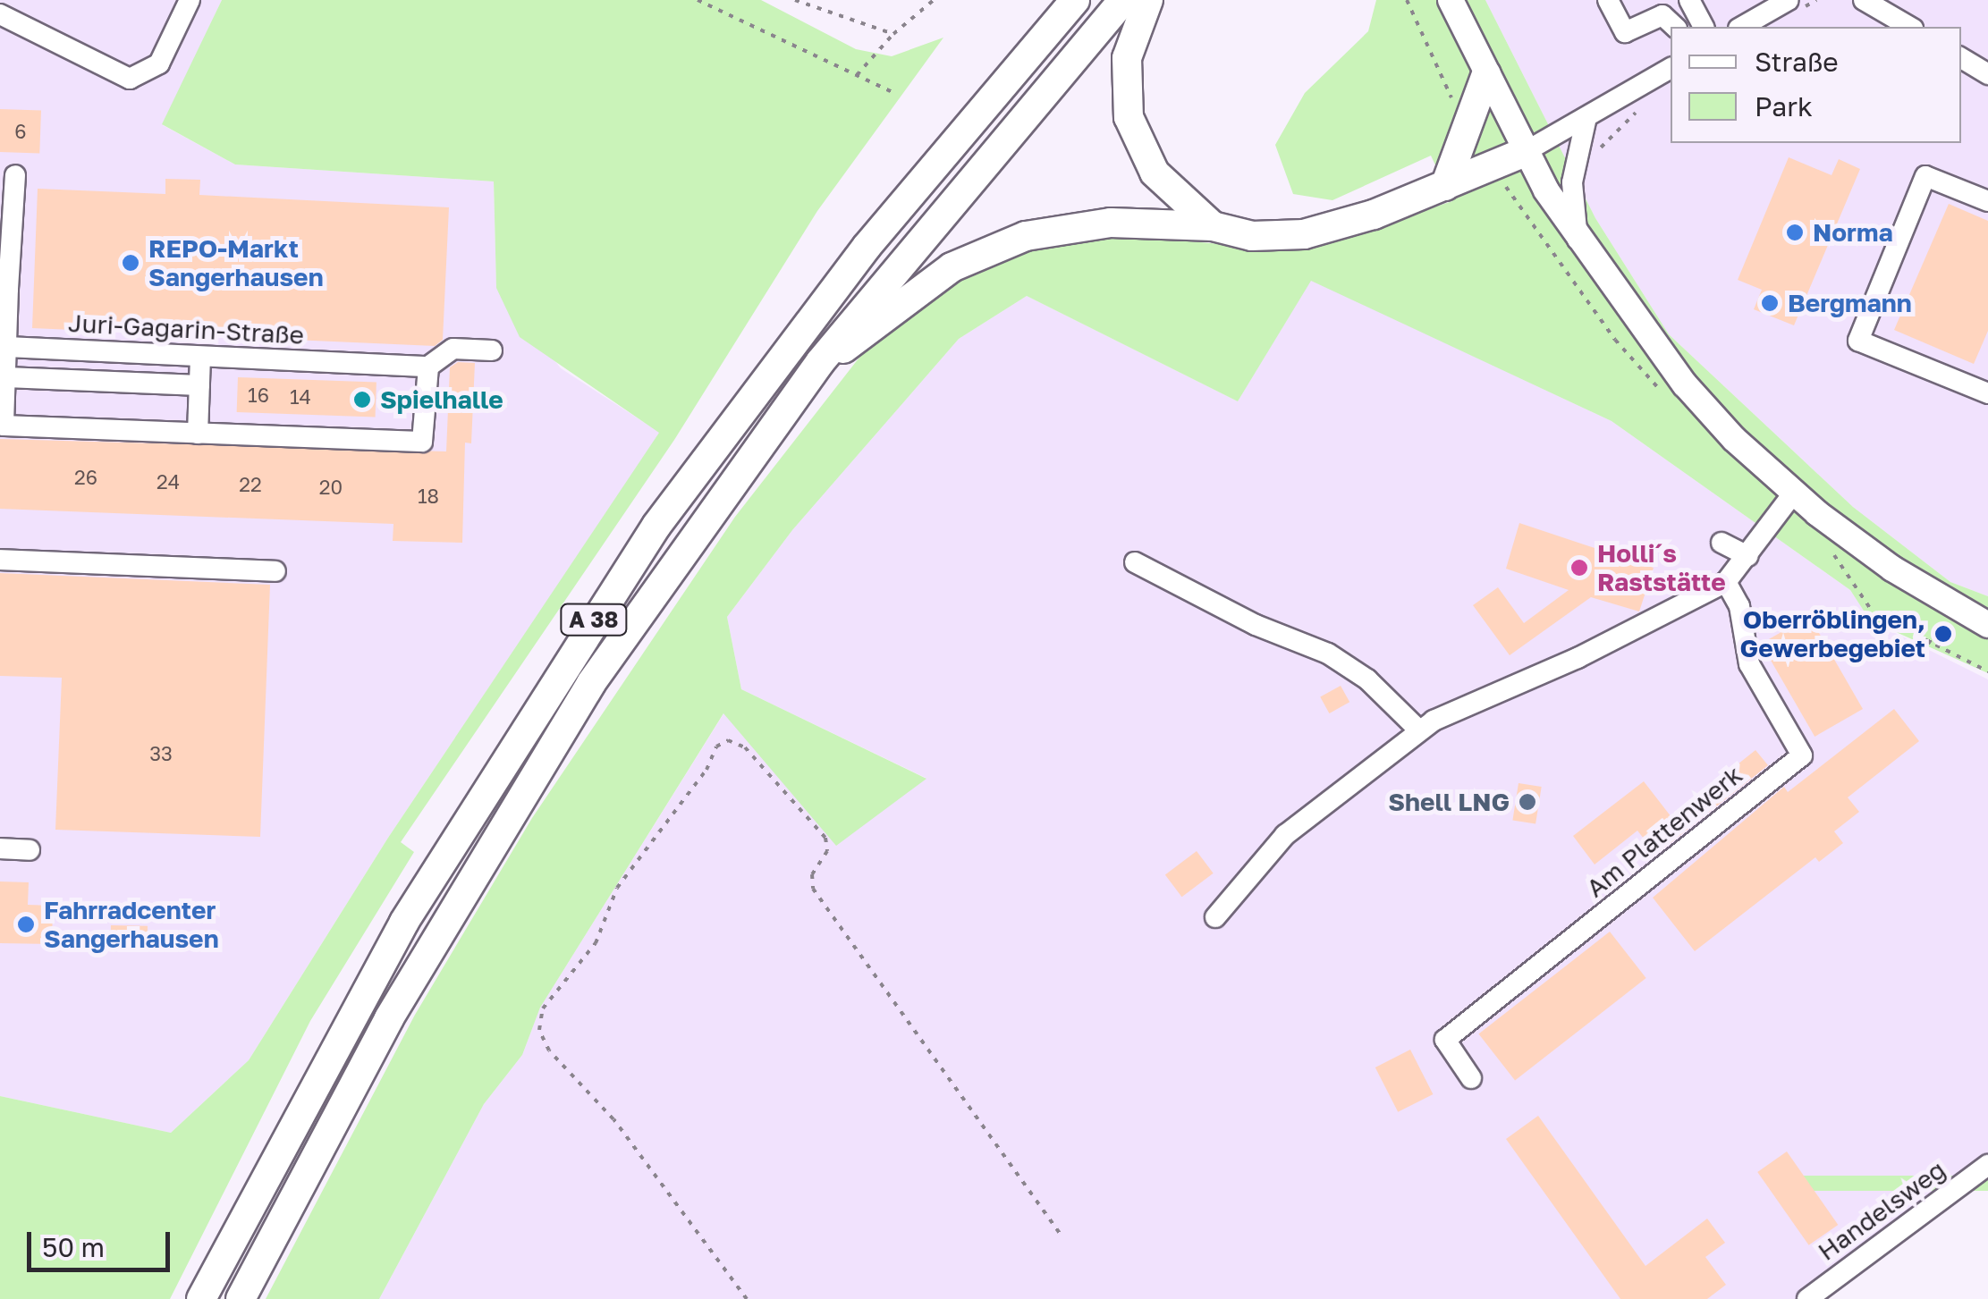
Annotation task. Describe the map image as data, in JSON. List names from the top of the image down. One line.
{"streets":{"highway":["A 38"],"street":["Juri-Gagarin-Straße","Am Plattenwerk","Handelsweg"]},"places":["Norma","REPO-Markt Sangerhausen","Bergmann","Spielhalle","Holli´s Raststätte","Oberröblingen, Gewerbegebiet","Shell LNG","Fahrradcenter Sangerhausen"],"house_numbers":["6","16","14","26","24","22","20","18","33"],"legend":["Straße","Park"],"scale_bar":"50 m"}
